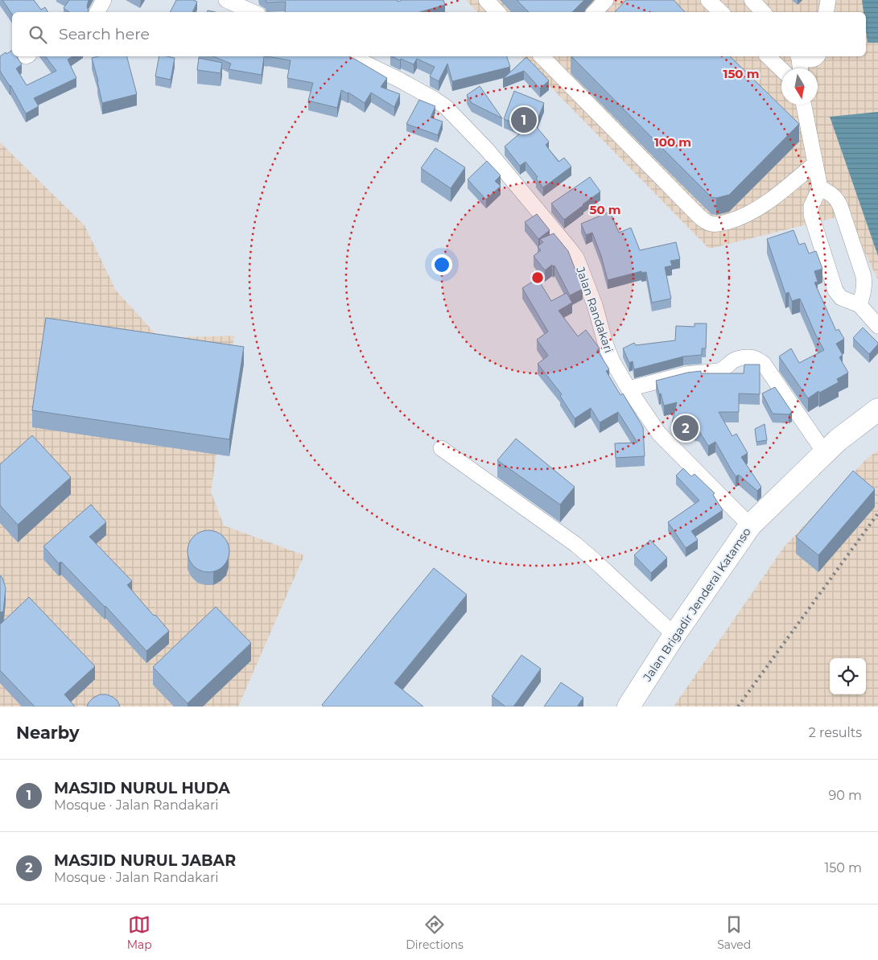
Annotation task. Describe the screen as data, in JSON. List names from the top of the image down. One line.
{"streets":{"highway":["Jalan Brigadir Jenderal Katamso"],"street":["Jalan Randakari"]},"crossings":[["Jalan Randakari","Jalan Brigadir Jenderal Katamso"]],"north":"bottom","page":{"search":"Search here","pins":["1","2"],"heading":["Nearby","2 results"],"list":[{"mark":"1","name":"MASJID NURUL HUDA","note":"Mosque · Jalan Randakari","value":"90 m"},{"mark":"2","name":"MASJID NURUL JABAR","note":"Mosque · Jalan Randakari","value":"150 m"}],"nav":["Map","Directions","Saved"]},"rings":["150 m","100 m","50 m"]}
